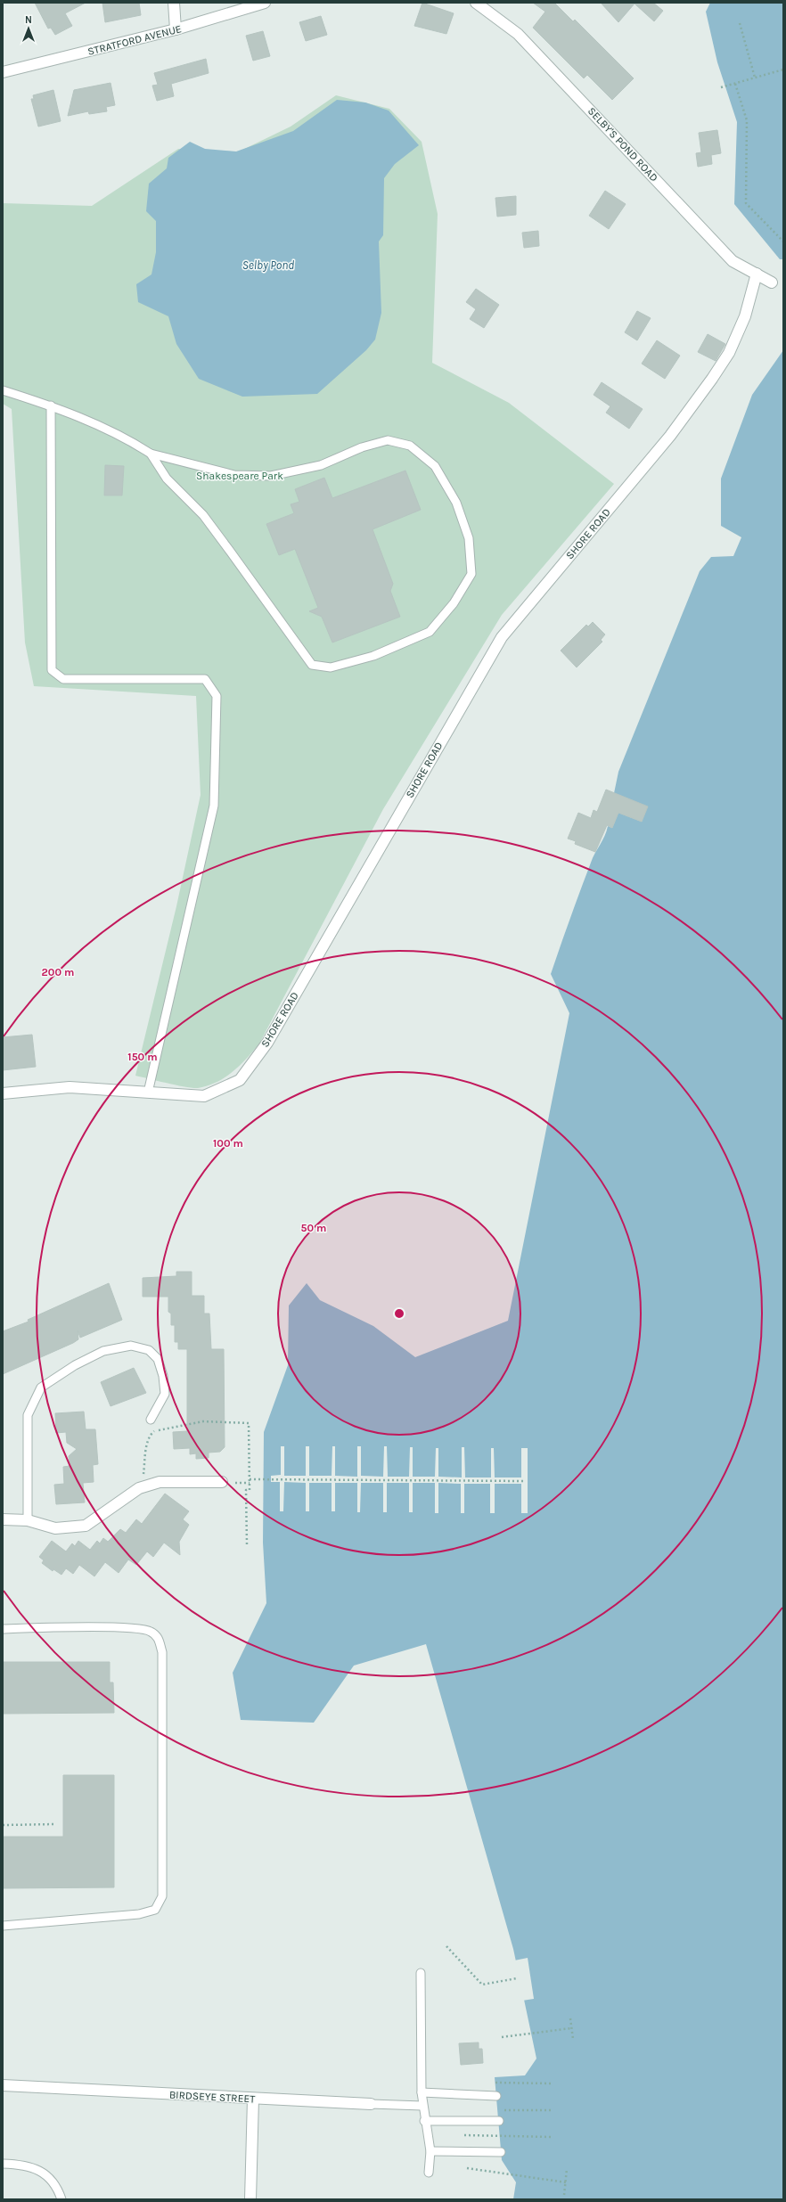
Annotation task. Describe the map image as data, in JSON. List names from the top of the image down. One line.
{"streets":{"street":["STRATFORD AVENUE","SELBY'S POND ROAD","SHORE ROAD","BIRDSEYE STREET"]},"crossings":[["SELBY'S POND ROAD","SHORE ROAD"]],"water":["Selby Pond"],"parks":["Shakespeare Park"],"north":"top","rings":["200 m","150 m","100 m","50 m"]}
